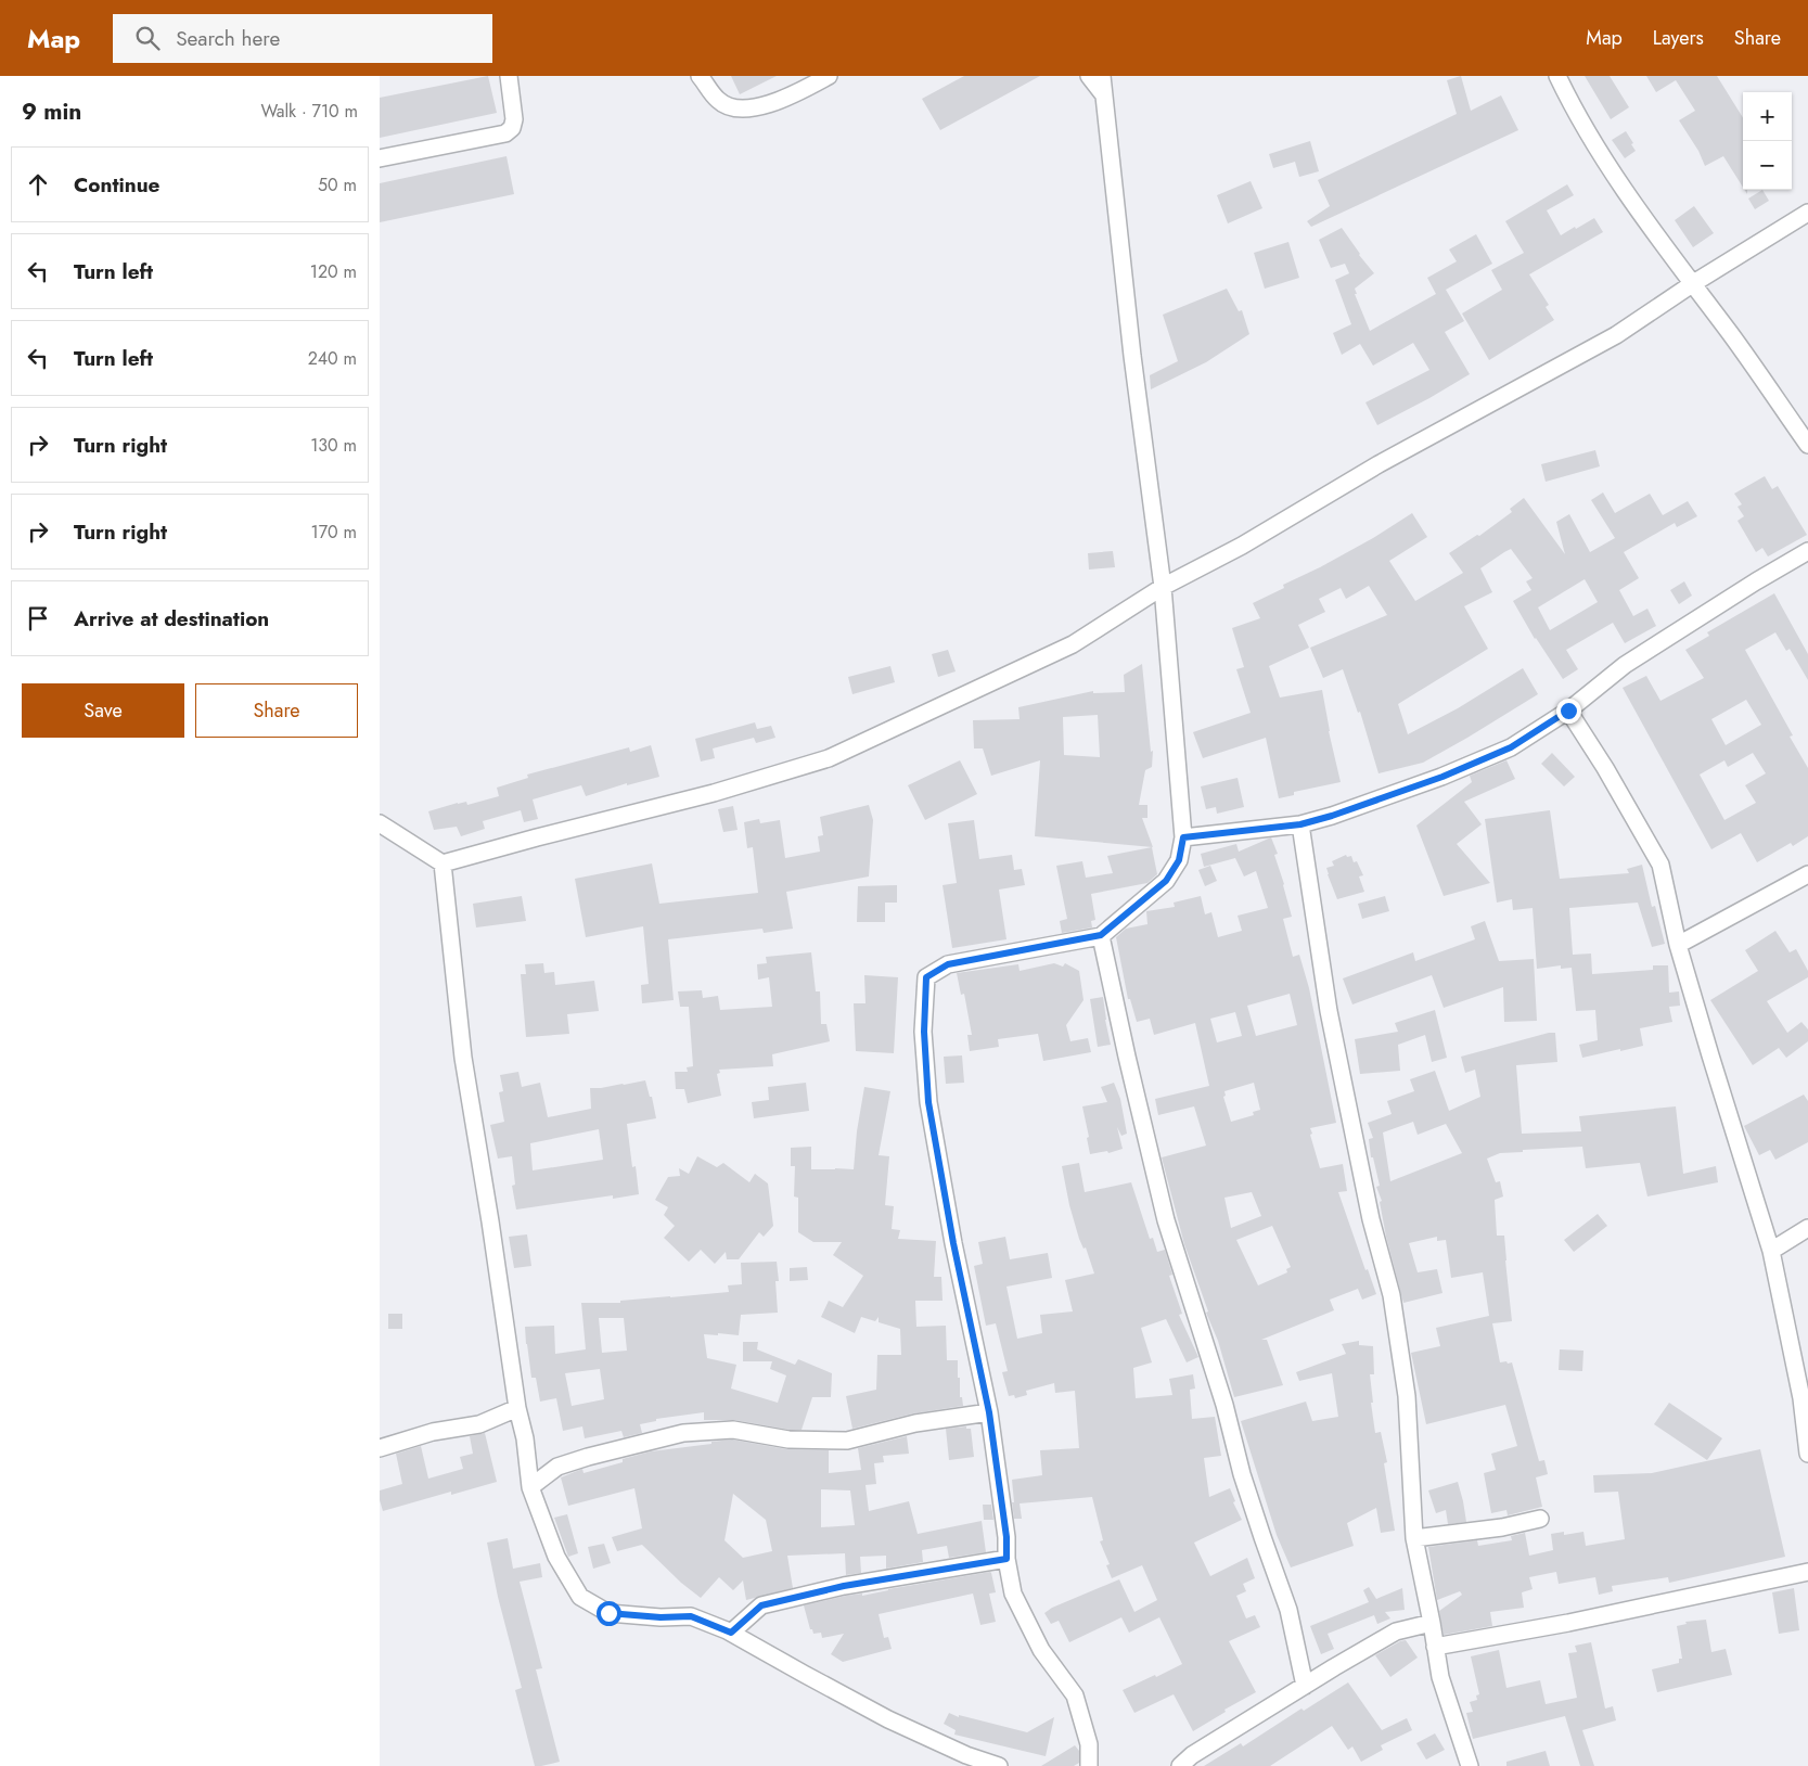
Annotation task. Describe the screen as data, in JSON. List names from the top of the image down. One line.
{"page":{"header":"Map","search":"Search here","nav":["Map","Layers","Share"],"heading":["9 min","Walk · 710 m"],"map_buttons":["+","−"],"list":[["Continue","50 m"],["Turn left","120 m"],["Turn left","240 m"],["Turn right","130 m"],["Turn right","170 m"],"Arrive at destination"],"buttons":["Save","Share"]}}
